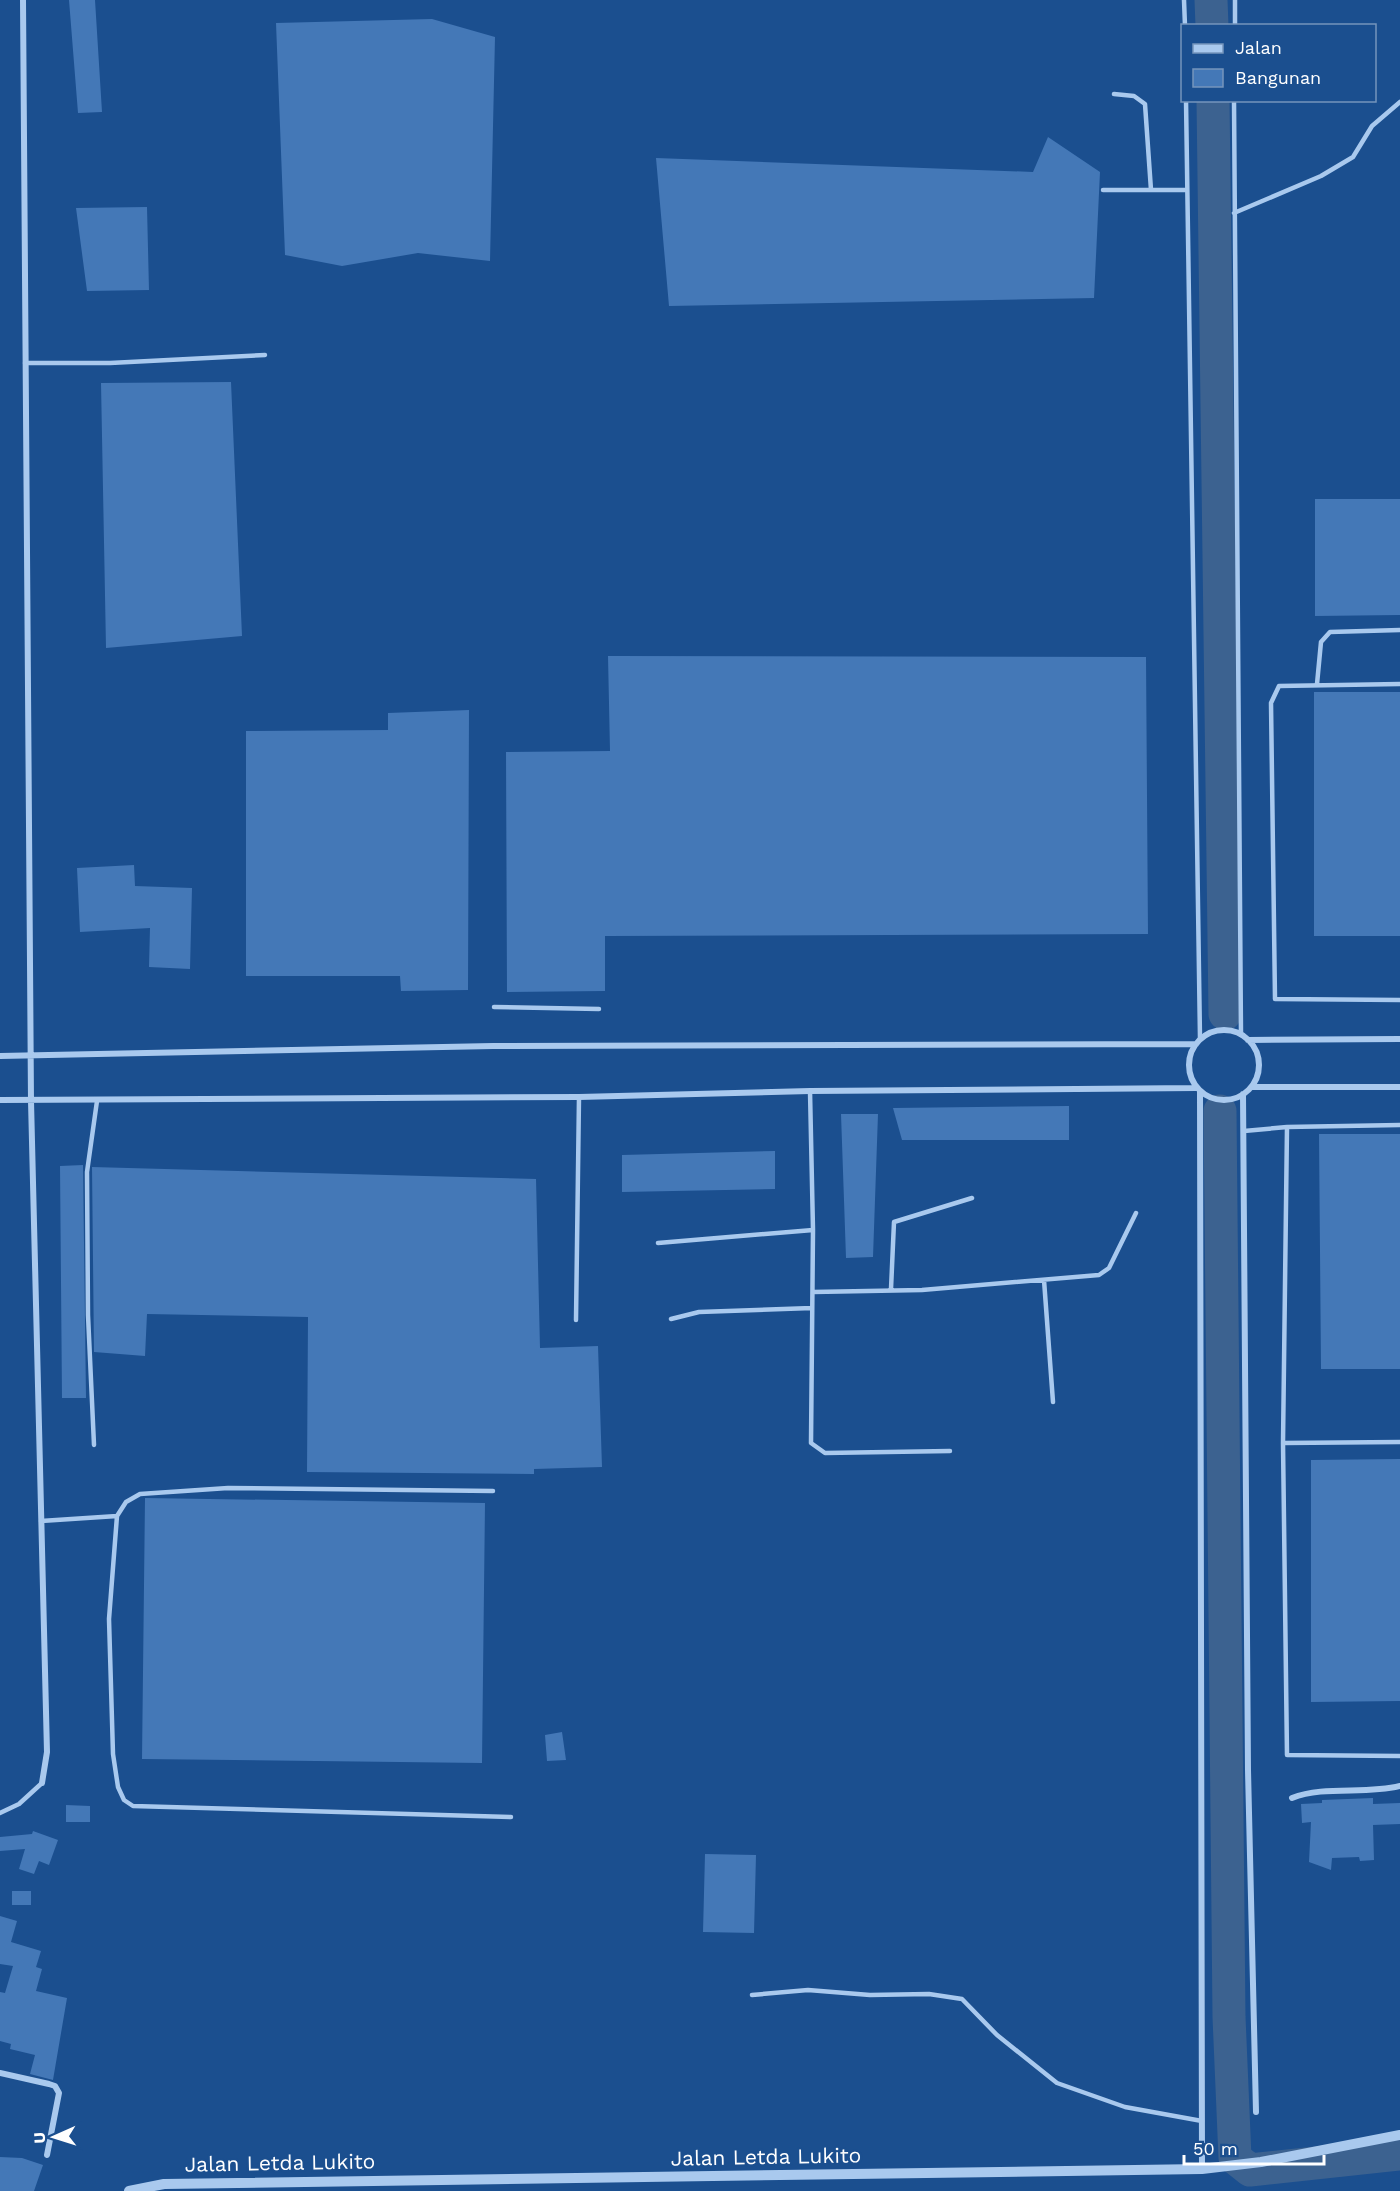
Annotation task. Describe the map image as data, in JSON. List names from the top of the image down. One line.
{"streets":{"street":["Jalan Letda Lukito"]},"legend":["Jalan","Bangunan"],"scale_bar":"50 m","north":"left"}
